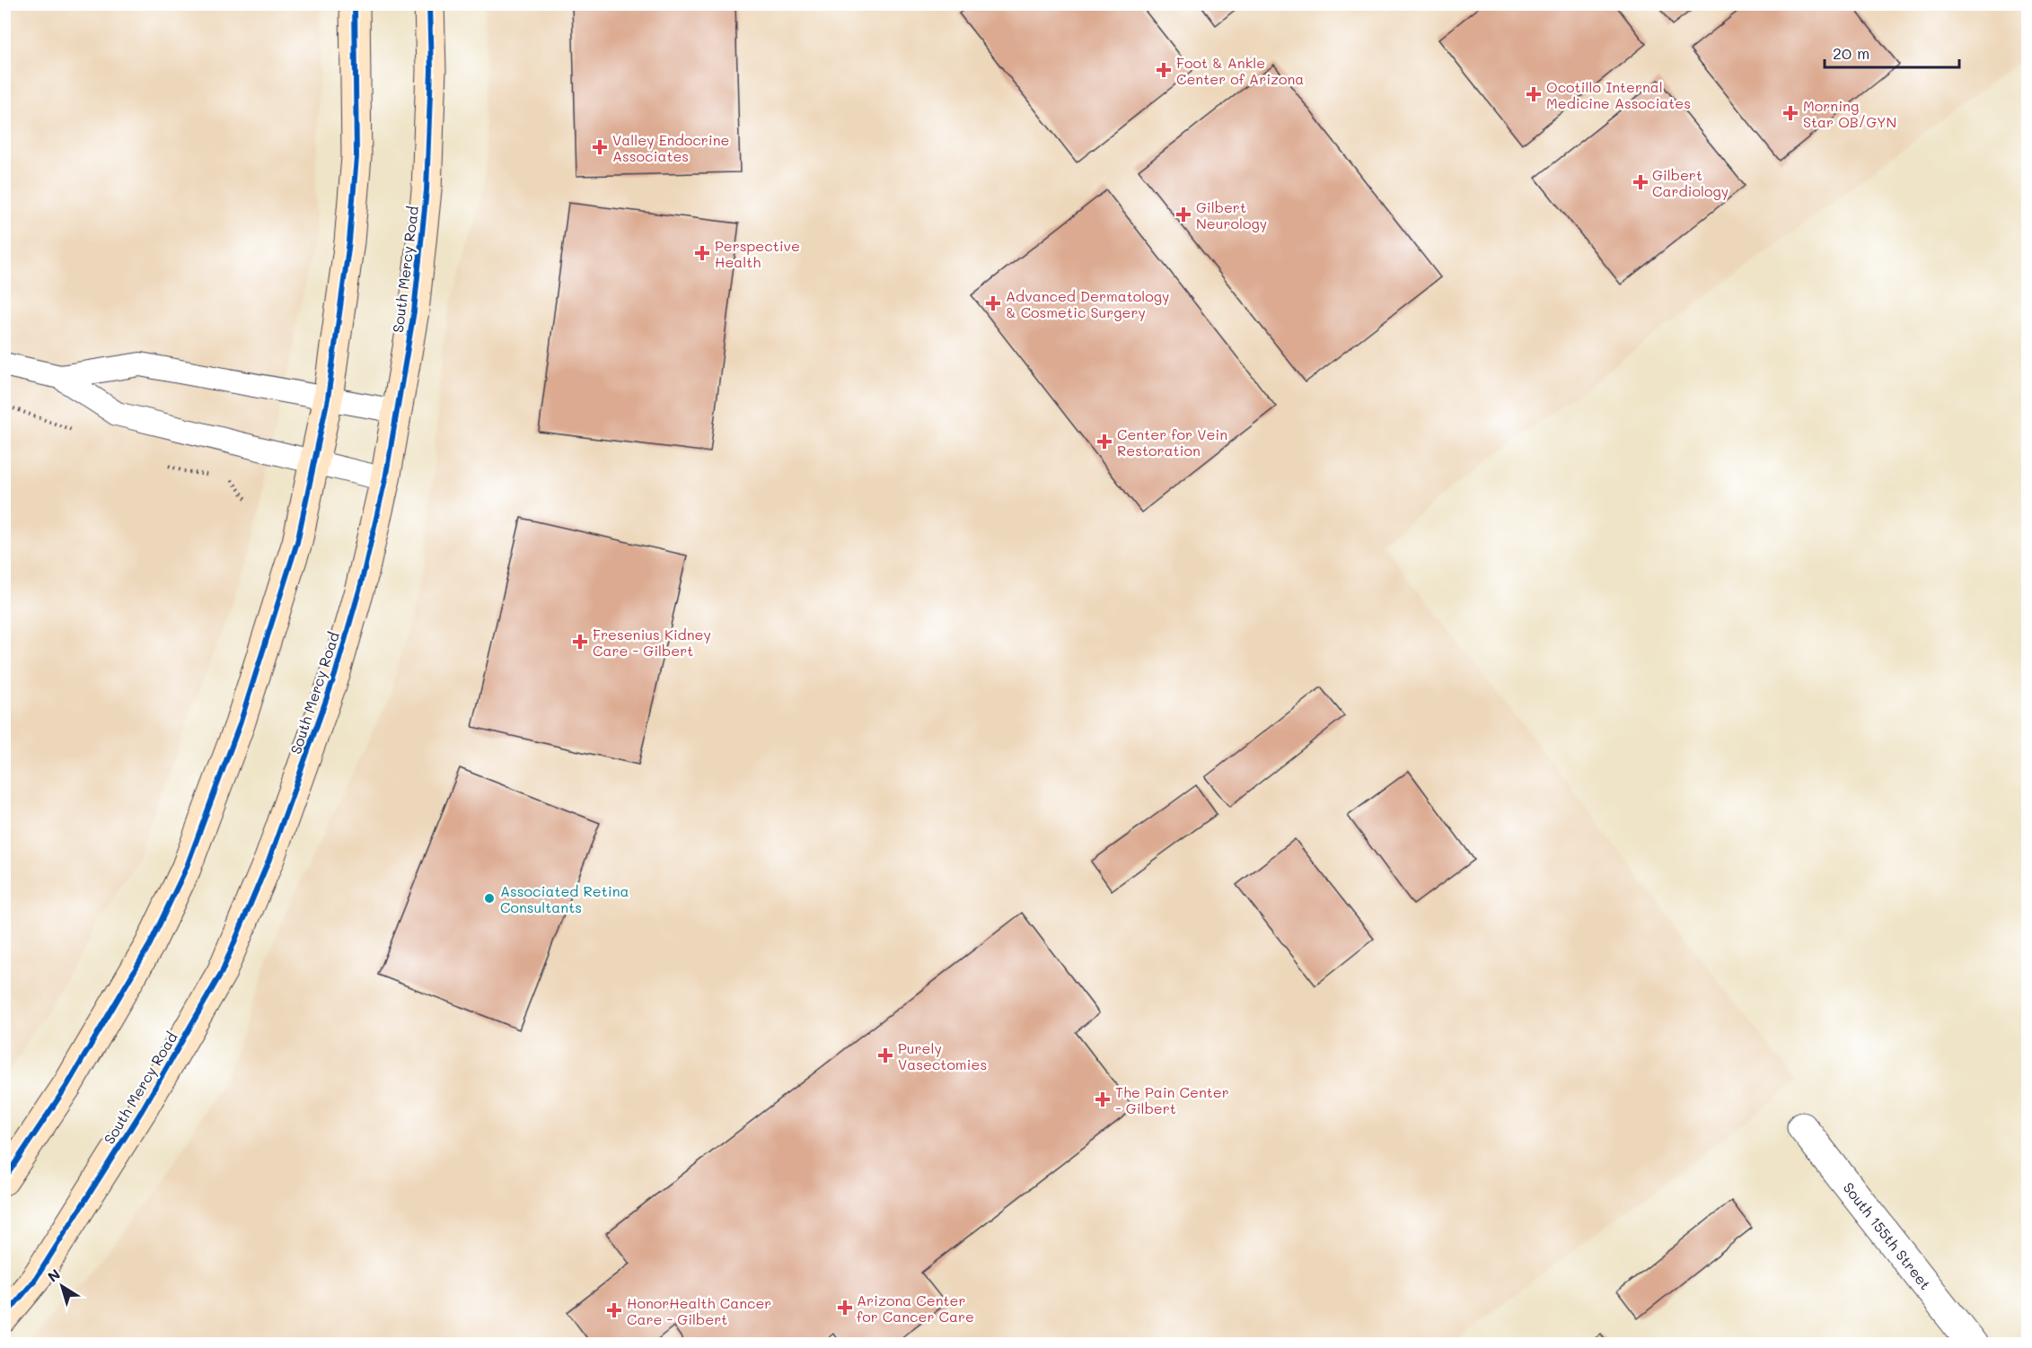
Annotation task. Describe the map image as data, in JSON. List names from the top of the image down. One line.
{"streets":{"main road":["South Mercy Road"],"street":["South 155th Street"]},"places":{"health":["Foot & Ankle Center of Arizona","Ocotillo Internal Medicine Associates","Morning Star OB/GYN","Valley Endocrine Associates","Gilbert Cardiology","Gilbert Neurology","Perspective Health","Advanced Dermatology & Cosmetic Surgery","Center for Vein Restoration","Fresenius Kidney Care - Gilbert","Purely Vasectomies","The Pain Center - Gilbert","Arizona Center for Cancer Care","HonorHealth Cancer Care - Gilbert"],"other":["Associated Retina Consultants"]},"scale_bar":"20 m","north":"top left"}
